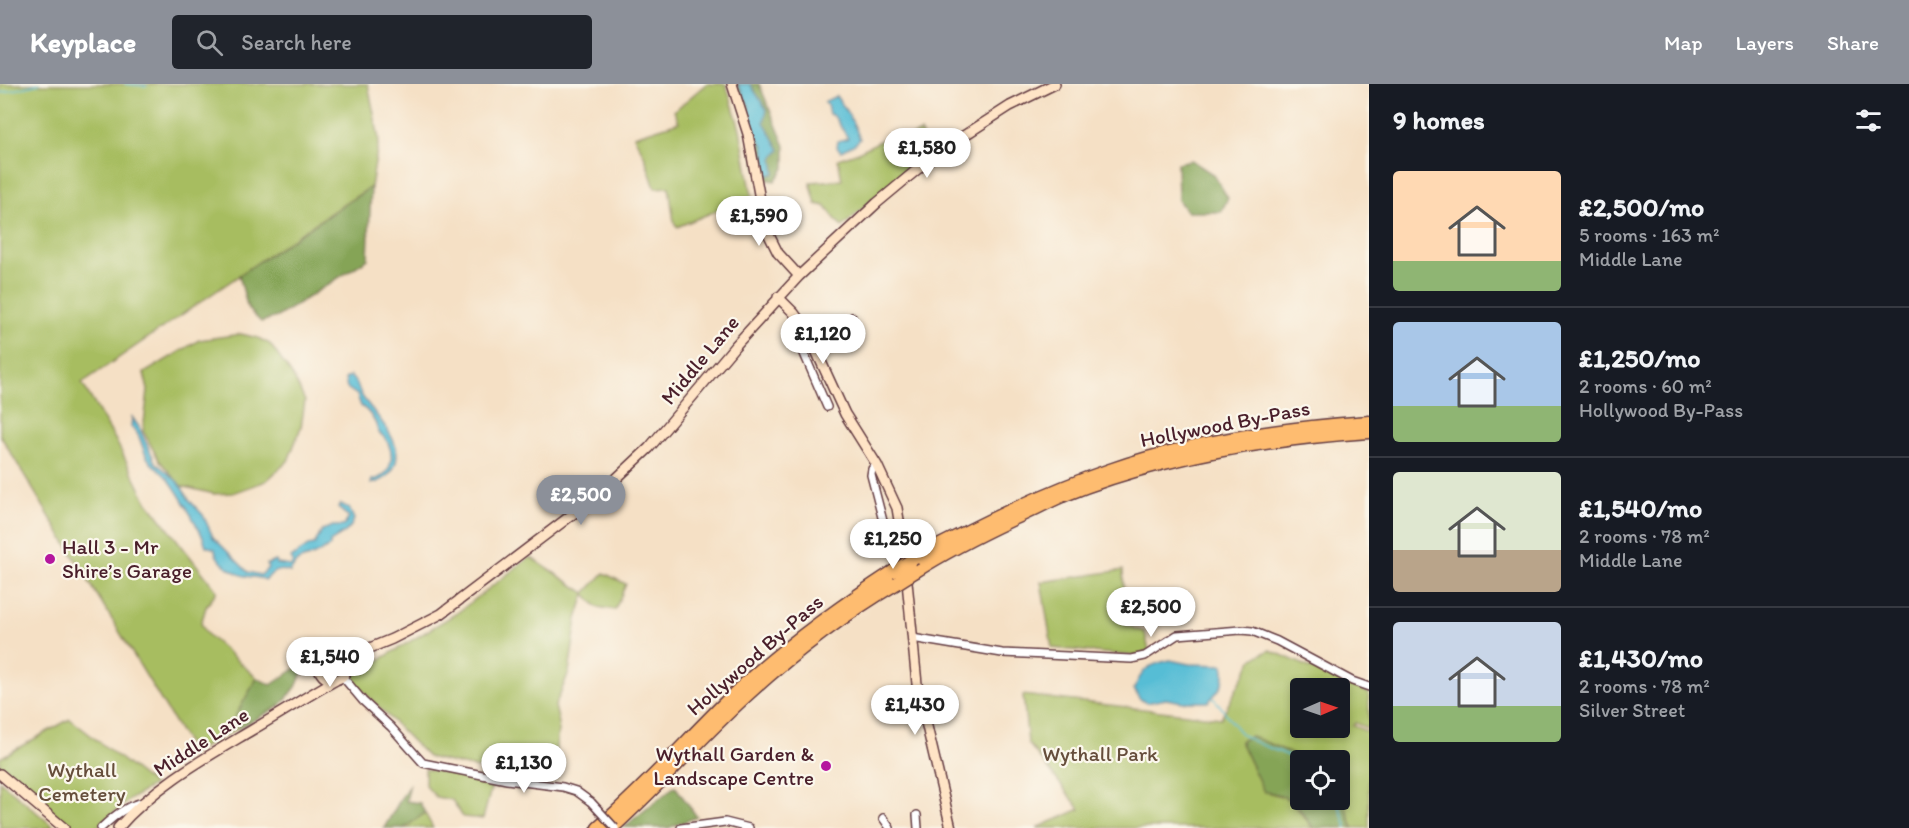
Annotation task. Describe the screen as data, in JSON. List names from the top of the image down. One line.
{"streets":{"highway":["Hollywood By-Pass"],"street":["Middle Lane"]},"parks":["Wythall Park","Wythall Cemetery"],"places":["Hall 3 - Mr Shire’s Garage","Wythall Garden & Landscape Centre"],"north":"right","page":{"header":"Keyplace","search":"Search here","nav":["Map","Layers","Share"],"heading":"9 homes","price":["£1,580","£1,590","£1,120","£2,500","£1,250","£2,500","£1,540","£1,430","£1,130"],"list":[{"name":"£2,500/mo","note":"5 rooms · 163 m² · Middle Lane"},{"name":"£1,250/mo","note":"2 rooms · 60 m² · Hollywood By-Pass"},{"name":"£1,540/mo","note":"2 rooms · 78 m² · Middle Lane"},{"name":"£1,430/mo","note":"2 rooms · 78 m² · Silver Street"}]}}
